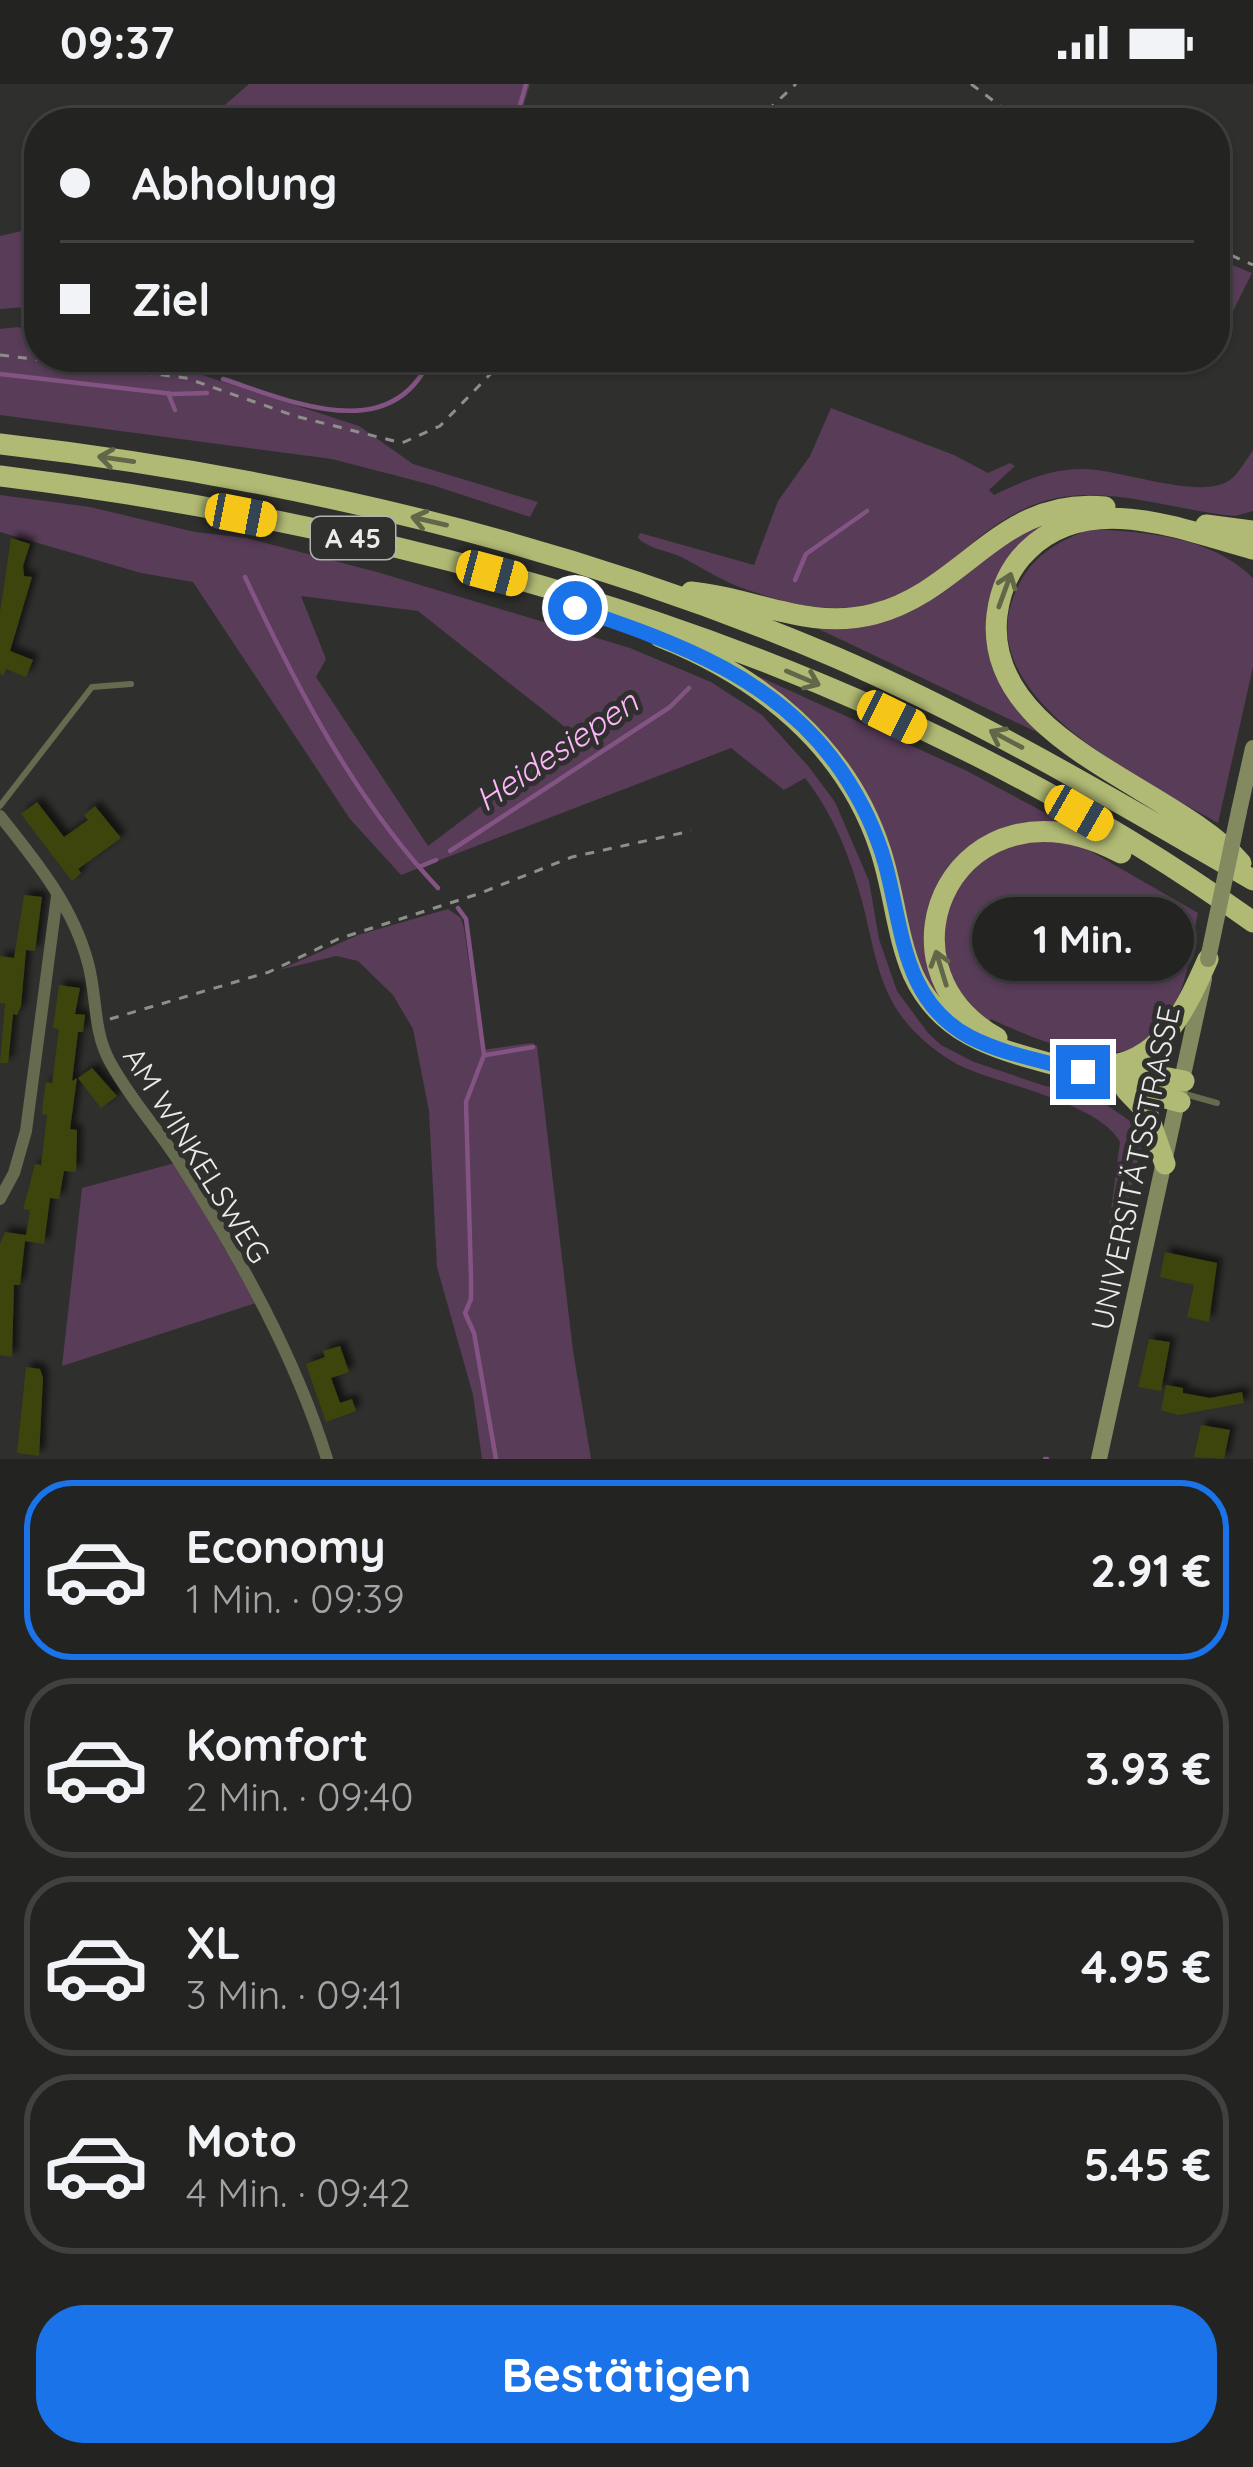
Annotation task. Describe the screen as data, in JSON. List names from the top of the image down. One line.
{"streets":{"highway":["A 45"],"main road":["UNIVERSITÄTSSTRASSE"],"street":["AM WINKELSWEG"]},"water":["Heidesiepen"],"page":{"status":"09:37","banner":["Abholung","Ziel"],"bubble":"1 Min.","list":[{"name":"Economy","note":"1 Min. · 09:39","value":"2.91 €"},{"name":"Komfort","note":"2 Min. · 09:40","value":"3.93 €"},{"name":"XL","note":"3 Min. · 09:41","value":"4.95 €"},{"name":"Moto","note":"4 Min. · 09:42","value":"5.45 €"}],"buttons":"Bestätigen"}}
